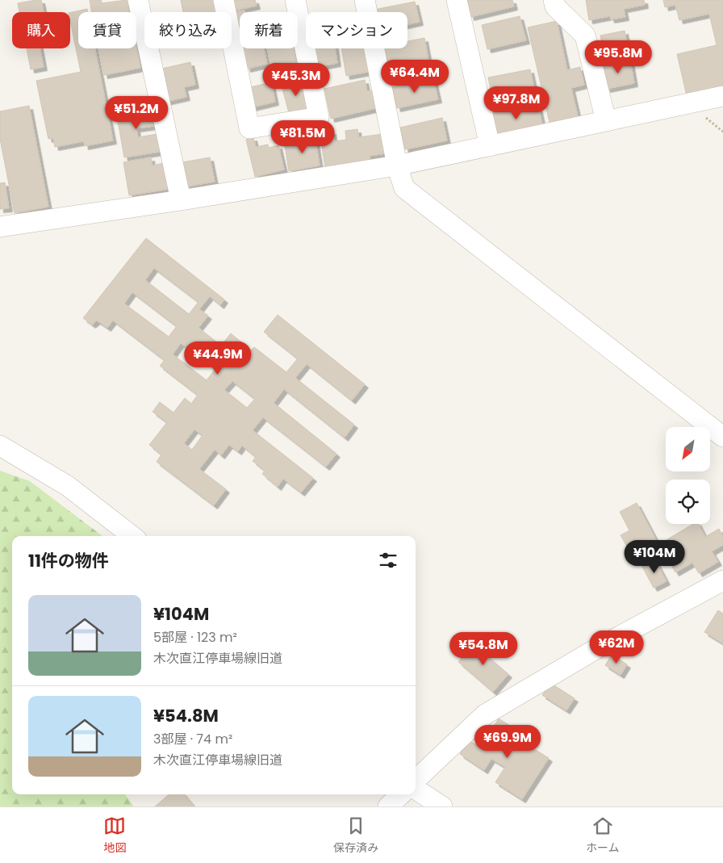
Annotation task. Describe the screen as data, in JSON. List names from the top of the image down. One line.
{"north":"bottom left","page":{"chip":["購入","賃貸","絞り込み","新着","マンション"],"price":["¥95.8M","¥64.4M","¥45.3M","¥97.8M","¥51.2M","¥81.5M","¥44.9M","¥104M","¥62M","¥54.8M","¥69.9M"],"heading":"11件の物件","list":[{"name":"¥104M","note":"5部屋 · 123 m² · 木次直江停車場線旧道"},{"name":"¥54.8M","note":"3部屋 · 74 m² · 木次直江停車場線旧道"}],"tabs":["地図","保存済み","ホーム"]}}
